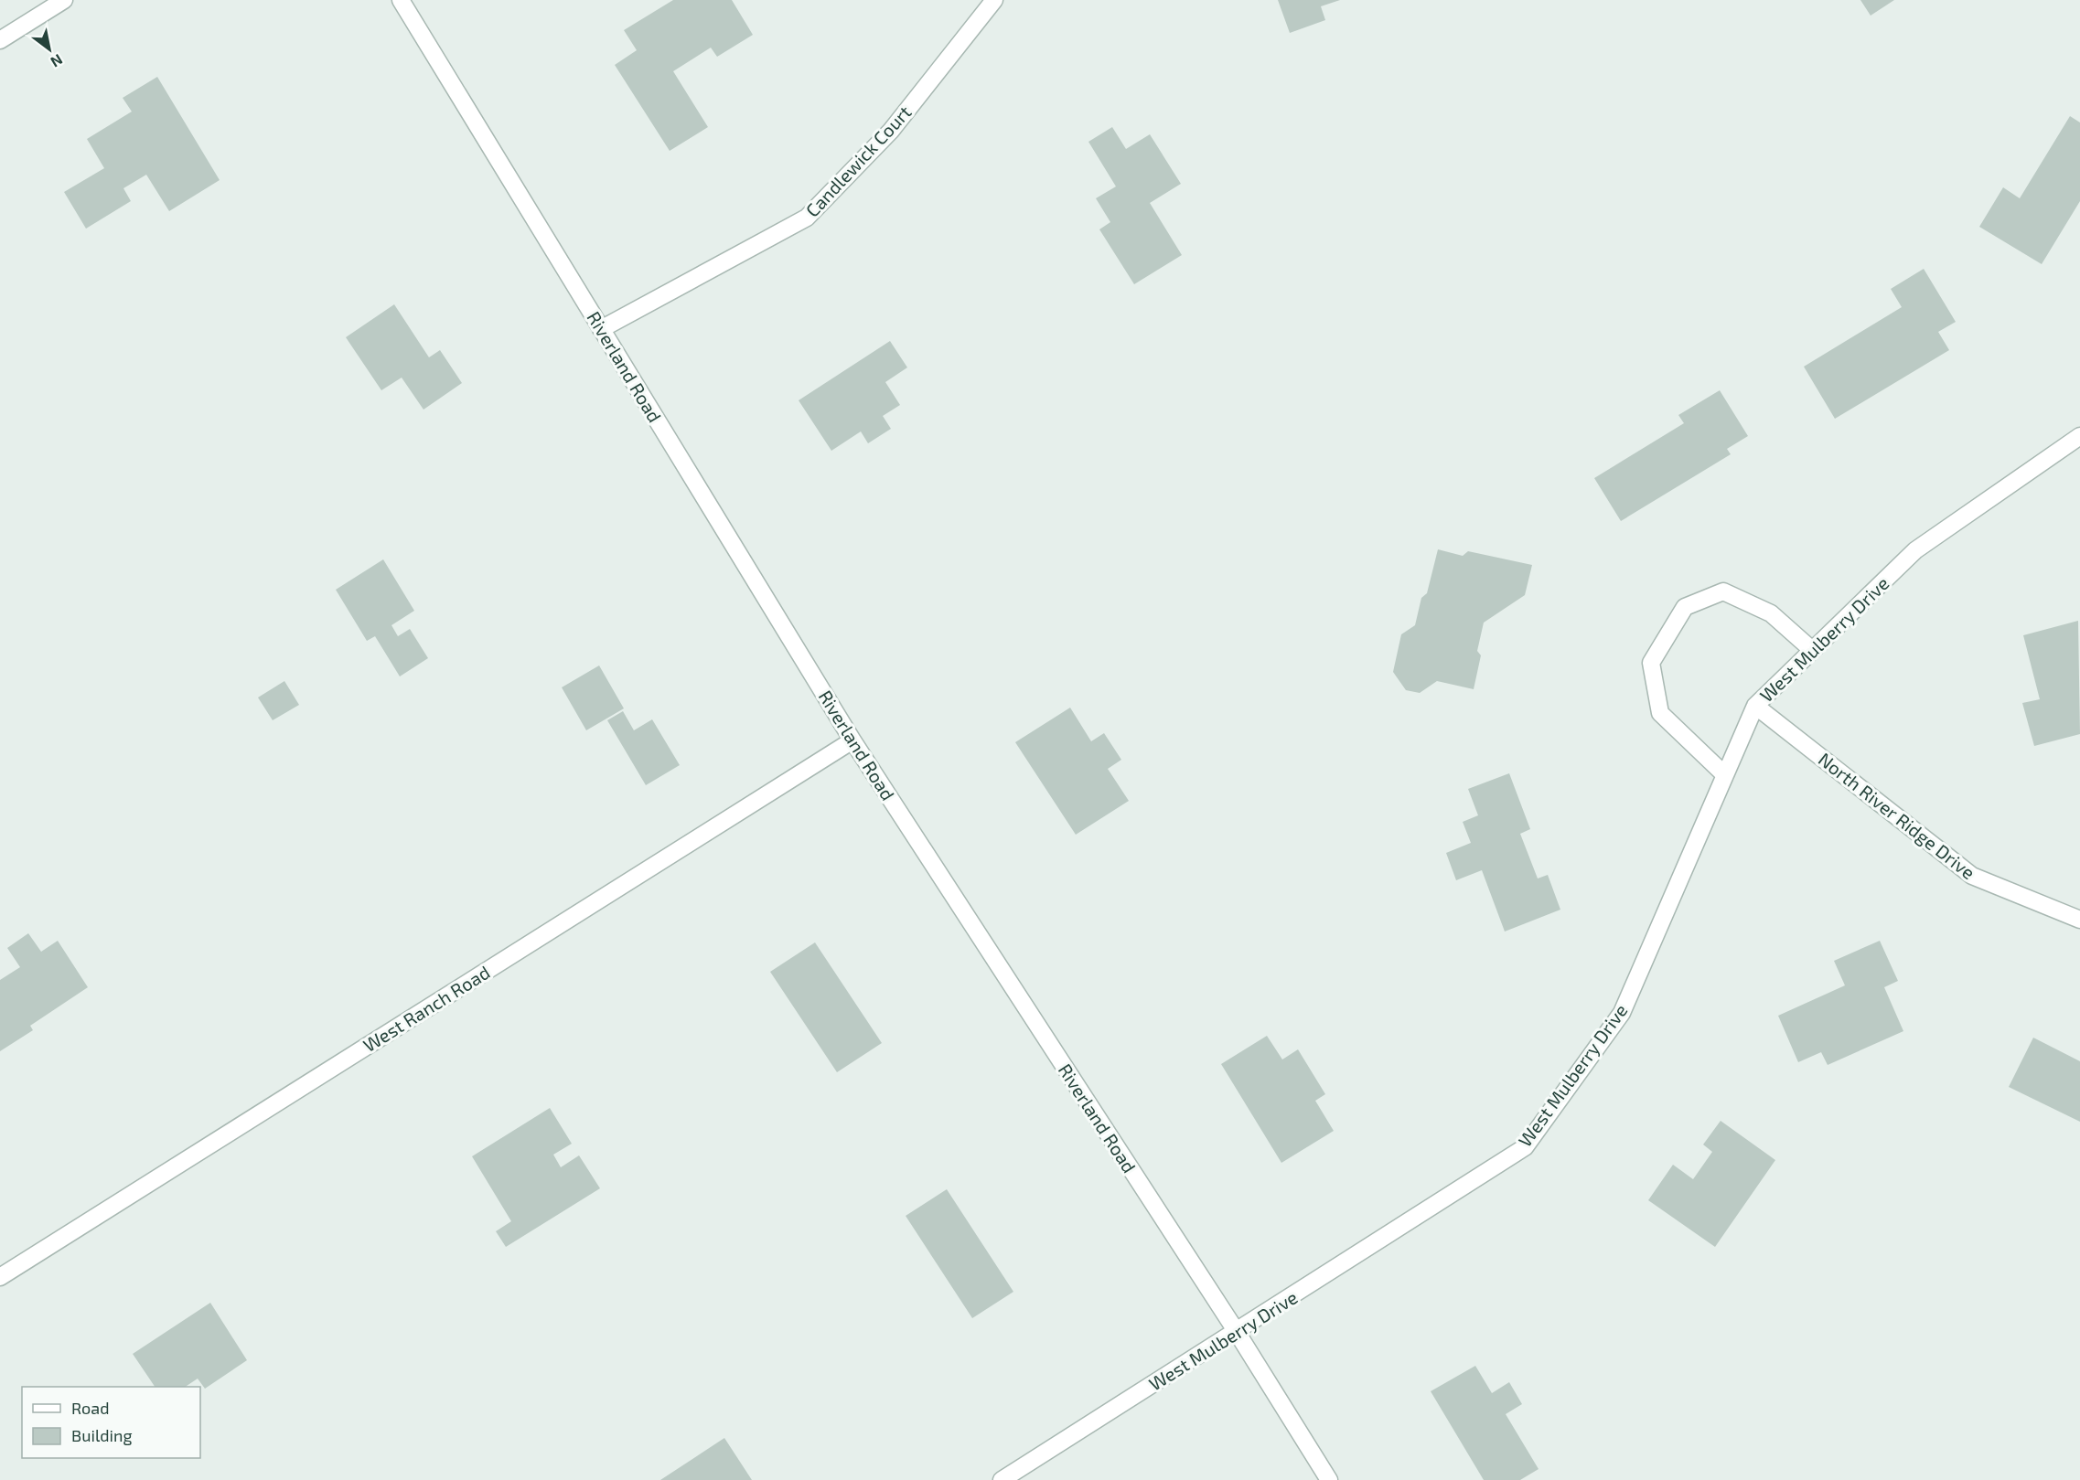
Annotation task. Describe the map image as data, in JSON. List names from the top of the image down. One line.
{"streets":{"street":["Candlewick Court","Riverland Road","West Mulberry Drive","North River Ridge Drive","West Ranch Road"]},"crossings":[["Candlewick Court","Riverland Road"],["Riverland Road","West Mulberry Drive"],["Riverland Road","West Ranch Road"],["West Mulberry Drive","North River Ridge Drive"]],"legend":["Road","Building"],"north":"bottom right"}
